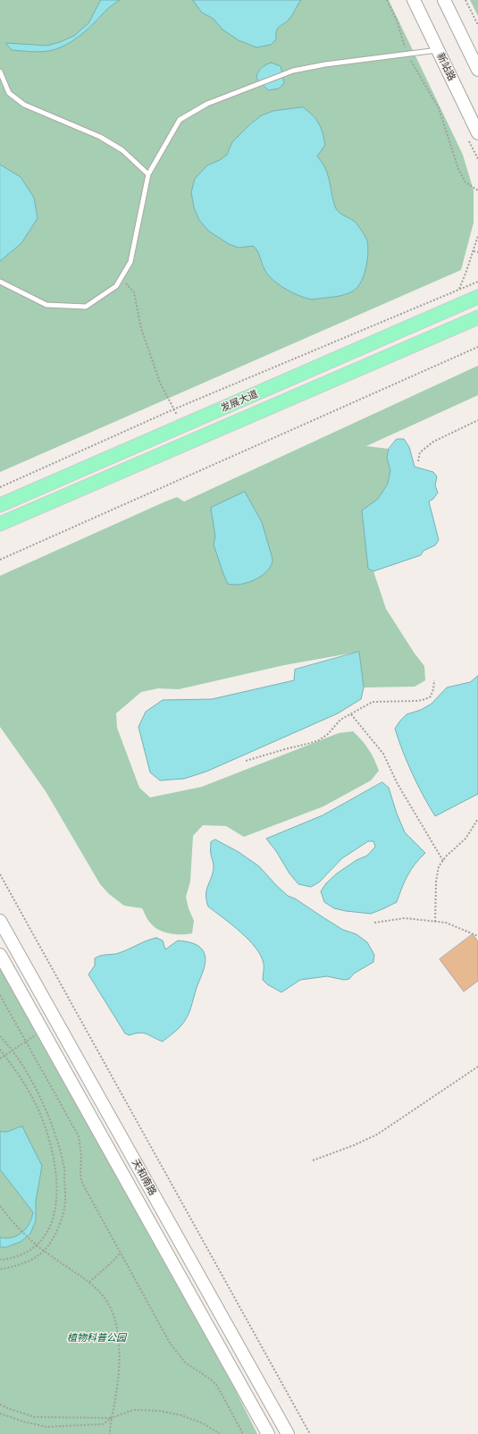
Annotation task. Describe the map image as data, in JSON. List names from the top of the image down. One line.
{"streets":{"main road":["发展大道"],"street":["新站路","天和南路"]},"parks":["植物科普公园"]}
